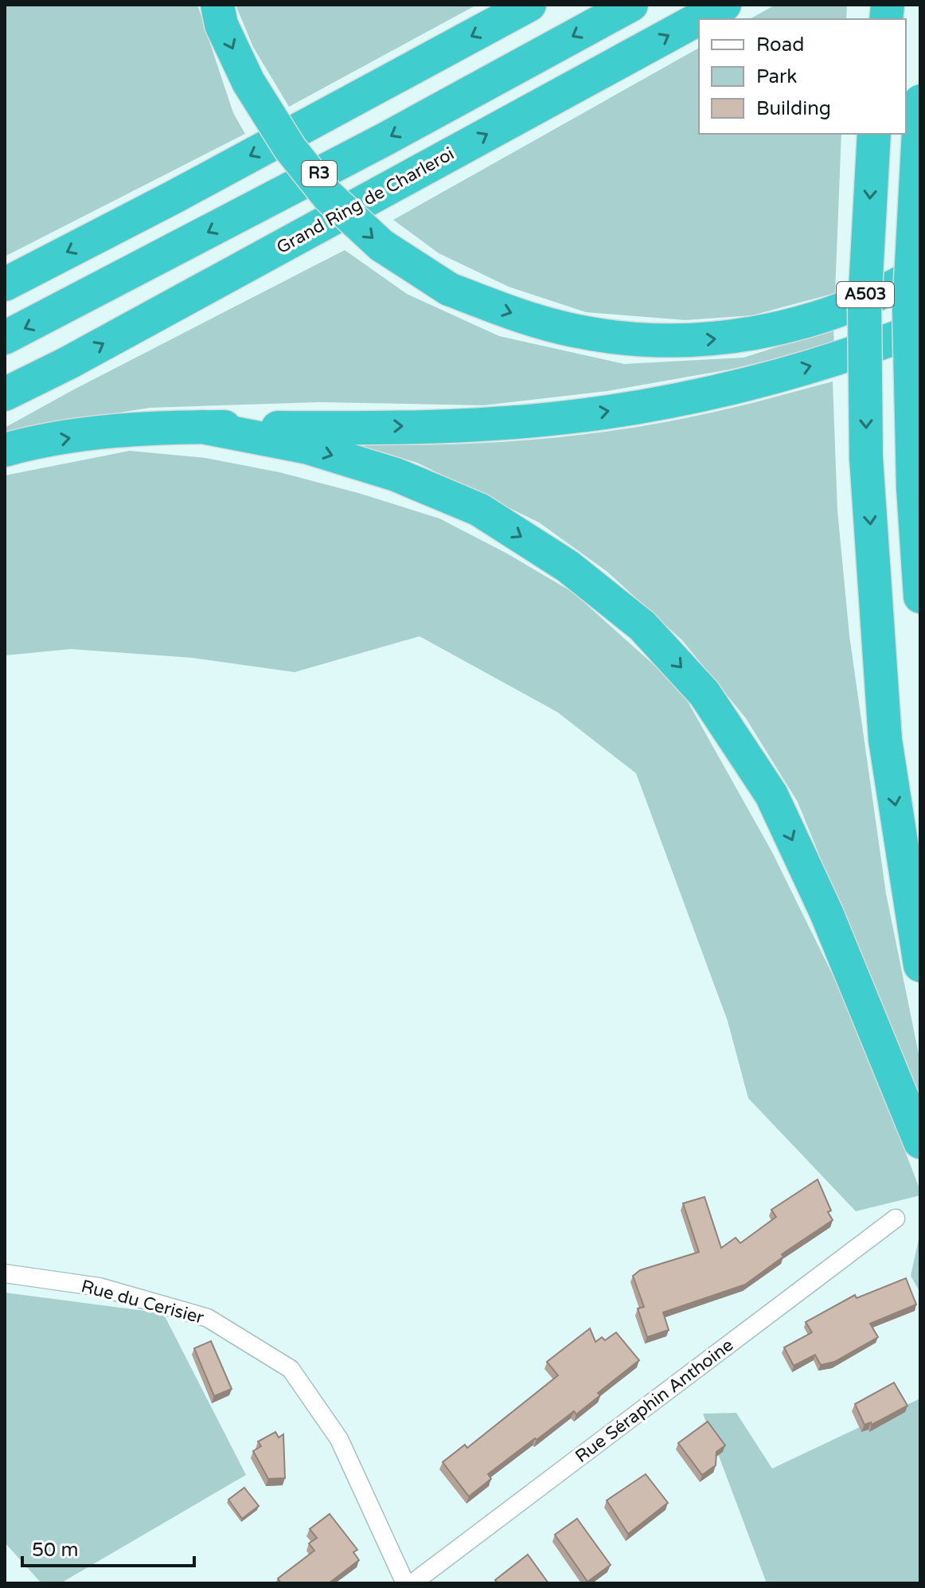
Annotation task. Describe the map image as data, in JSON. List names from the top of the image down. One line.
{"streets":{"highway":["R3","Grand Ring de Charleroi","A503"],"street":["Rue du Cerisier","Rue Séraphin Anthoine"]},"crossings":[["Rue du Cerisier","Rue Séraphin Anthoine"]],"legend":["Road","Park","Building"],"scale_bar":"50 m"}
